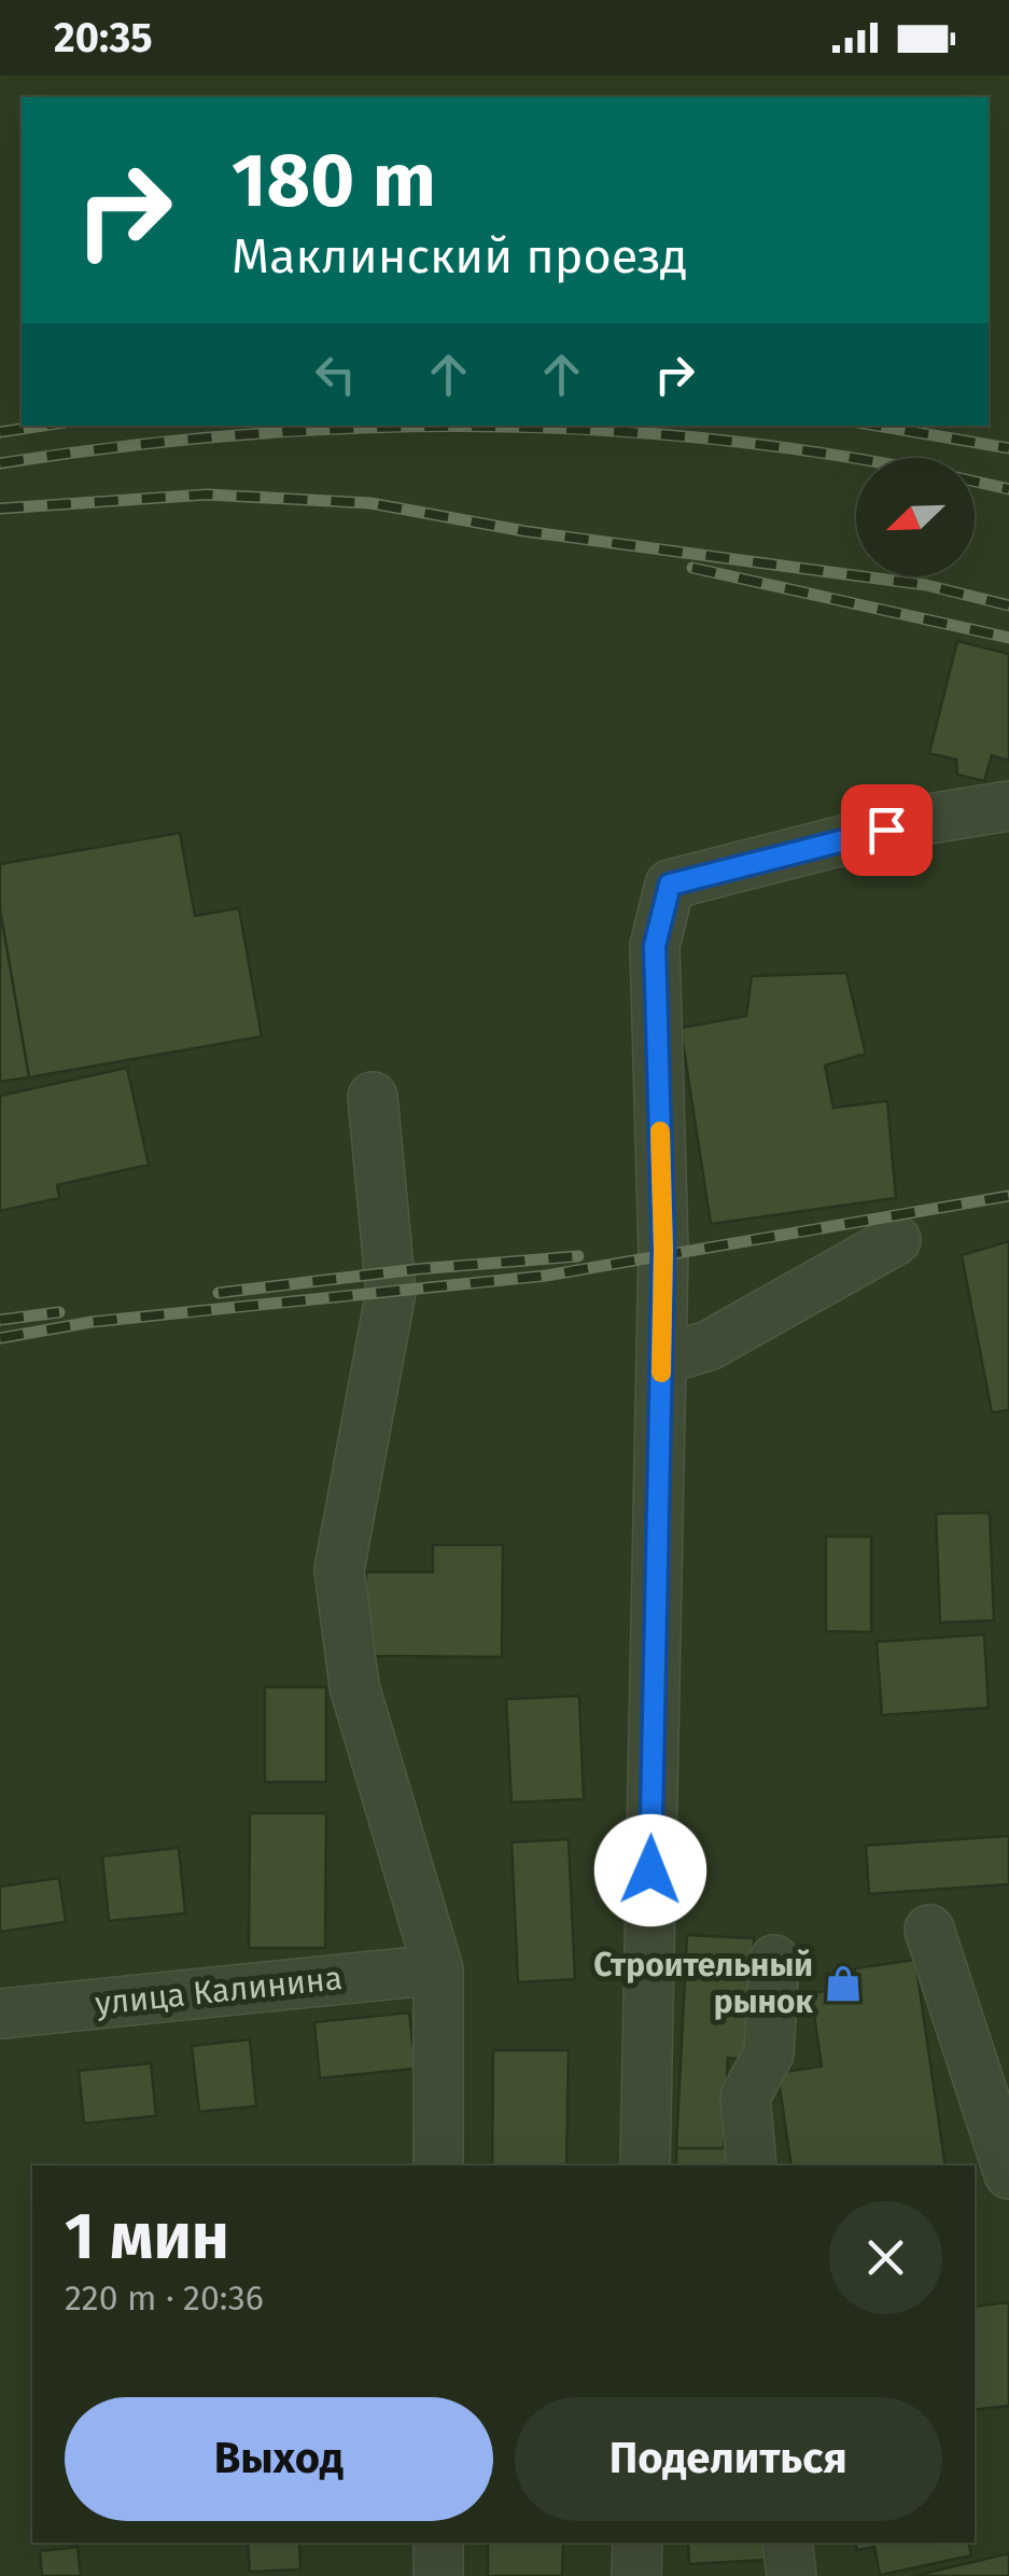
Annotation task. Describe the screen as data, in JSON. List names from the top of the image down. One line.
{"streets":{"street":["улица Калинина"]},"places":{"shop":["Строительный рынок"]},"north":"bottom left","page":{"status":"20:35","turn":["180 m","Маклинский проезд"],"heading":["1 мин","220 m · 20:36"],"buttons":["Выход","Поделиться"]}}
